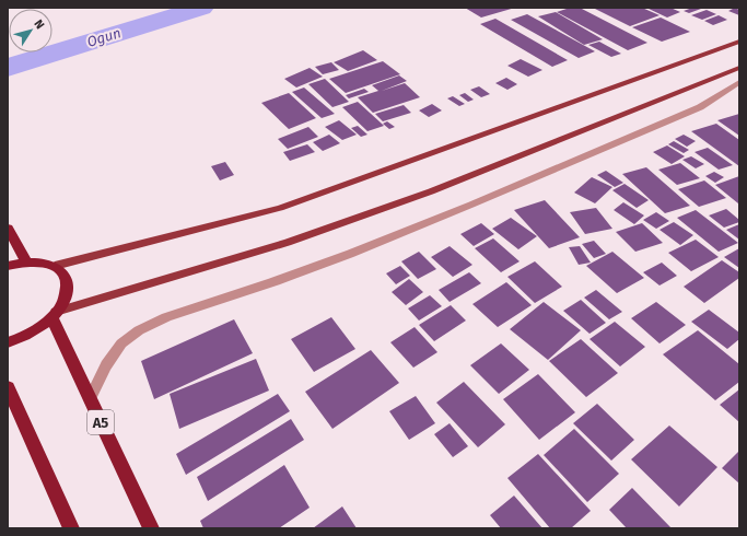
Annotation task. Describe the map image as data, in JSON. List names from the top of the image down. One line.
{"streets":{"highway":["A5"]},"water":["Ogun"],"north":"top right"}
